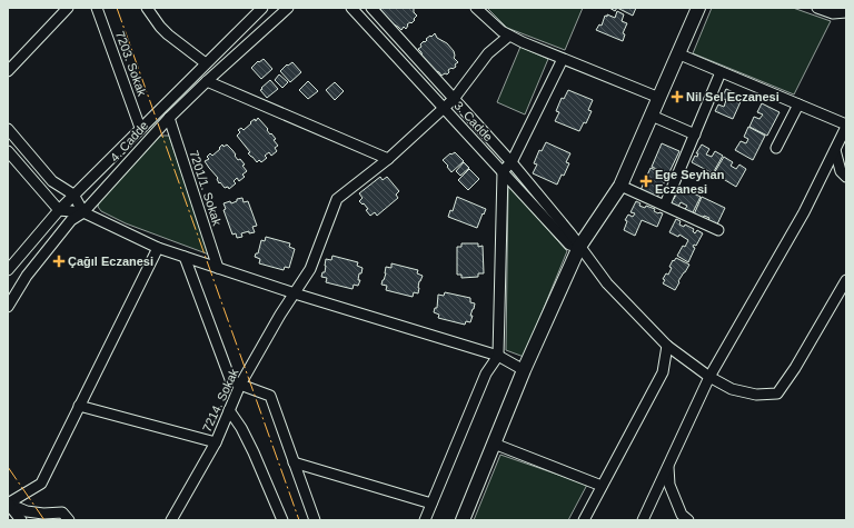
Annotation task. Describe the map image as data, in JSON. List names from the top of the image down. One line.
{"streets":{"street":["7203. Sokak","3. Cadde","4. Cadde","7201/1. Sokak","7214. Sokak"]},"crossings":[["7203. Sokak","4. Cadde"],["3. Cadde","7214. Sokak"],["4. Cadde","7201/1. Sokak"]],"places":{"health":["Nil Sel Eczanesi","Ege Seyhan Eczanesi","Çağıl Eczanesi"]}}
